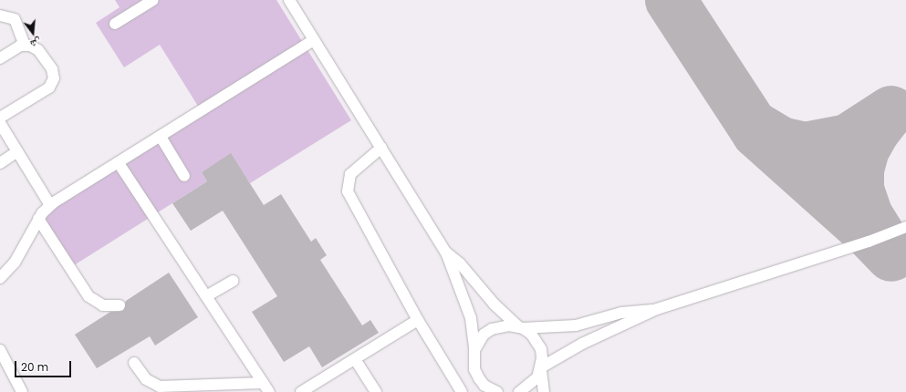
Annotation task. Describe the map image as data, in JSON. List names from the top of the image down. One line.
{"scale_bar":"20 m","north":"bottom"}
